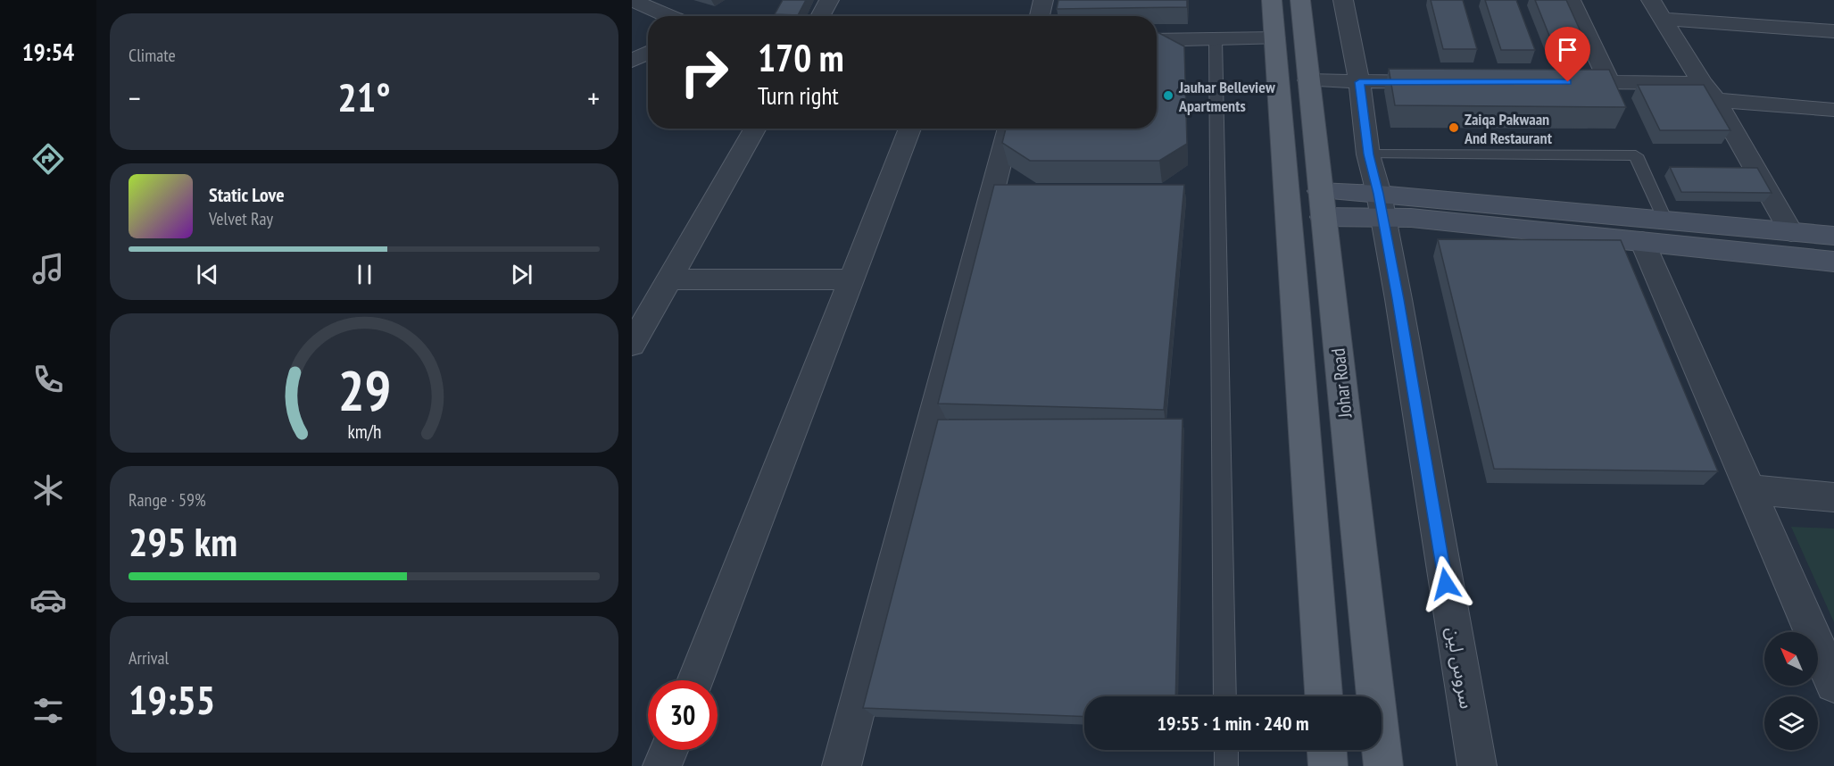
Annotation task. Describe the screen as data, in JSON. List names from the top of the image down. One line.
{"streets":{"main road":["Johar Road"],"street":["سروس لین"]},"places":["Jauhar Belleview Apartments","Zaiqa Pakwaan And Restaurant"],"north":"top left","page":{"tabs":"19:54","tile":["Climate",["Range · 59%","295 km"],["Arrival","19:55"]],"turn":["170 m","Turn right"],"heat":["−","21°","+"],"song":["Static Love","Velvet Ray"],"limit":"30","trip":"19:55 · 1 min · 240 m","gauge":["29","km/h"]}}
